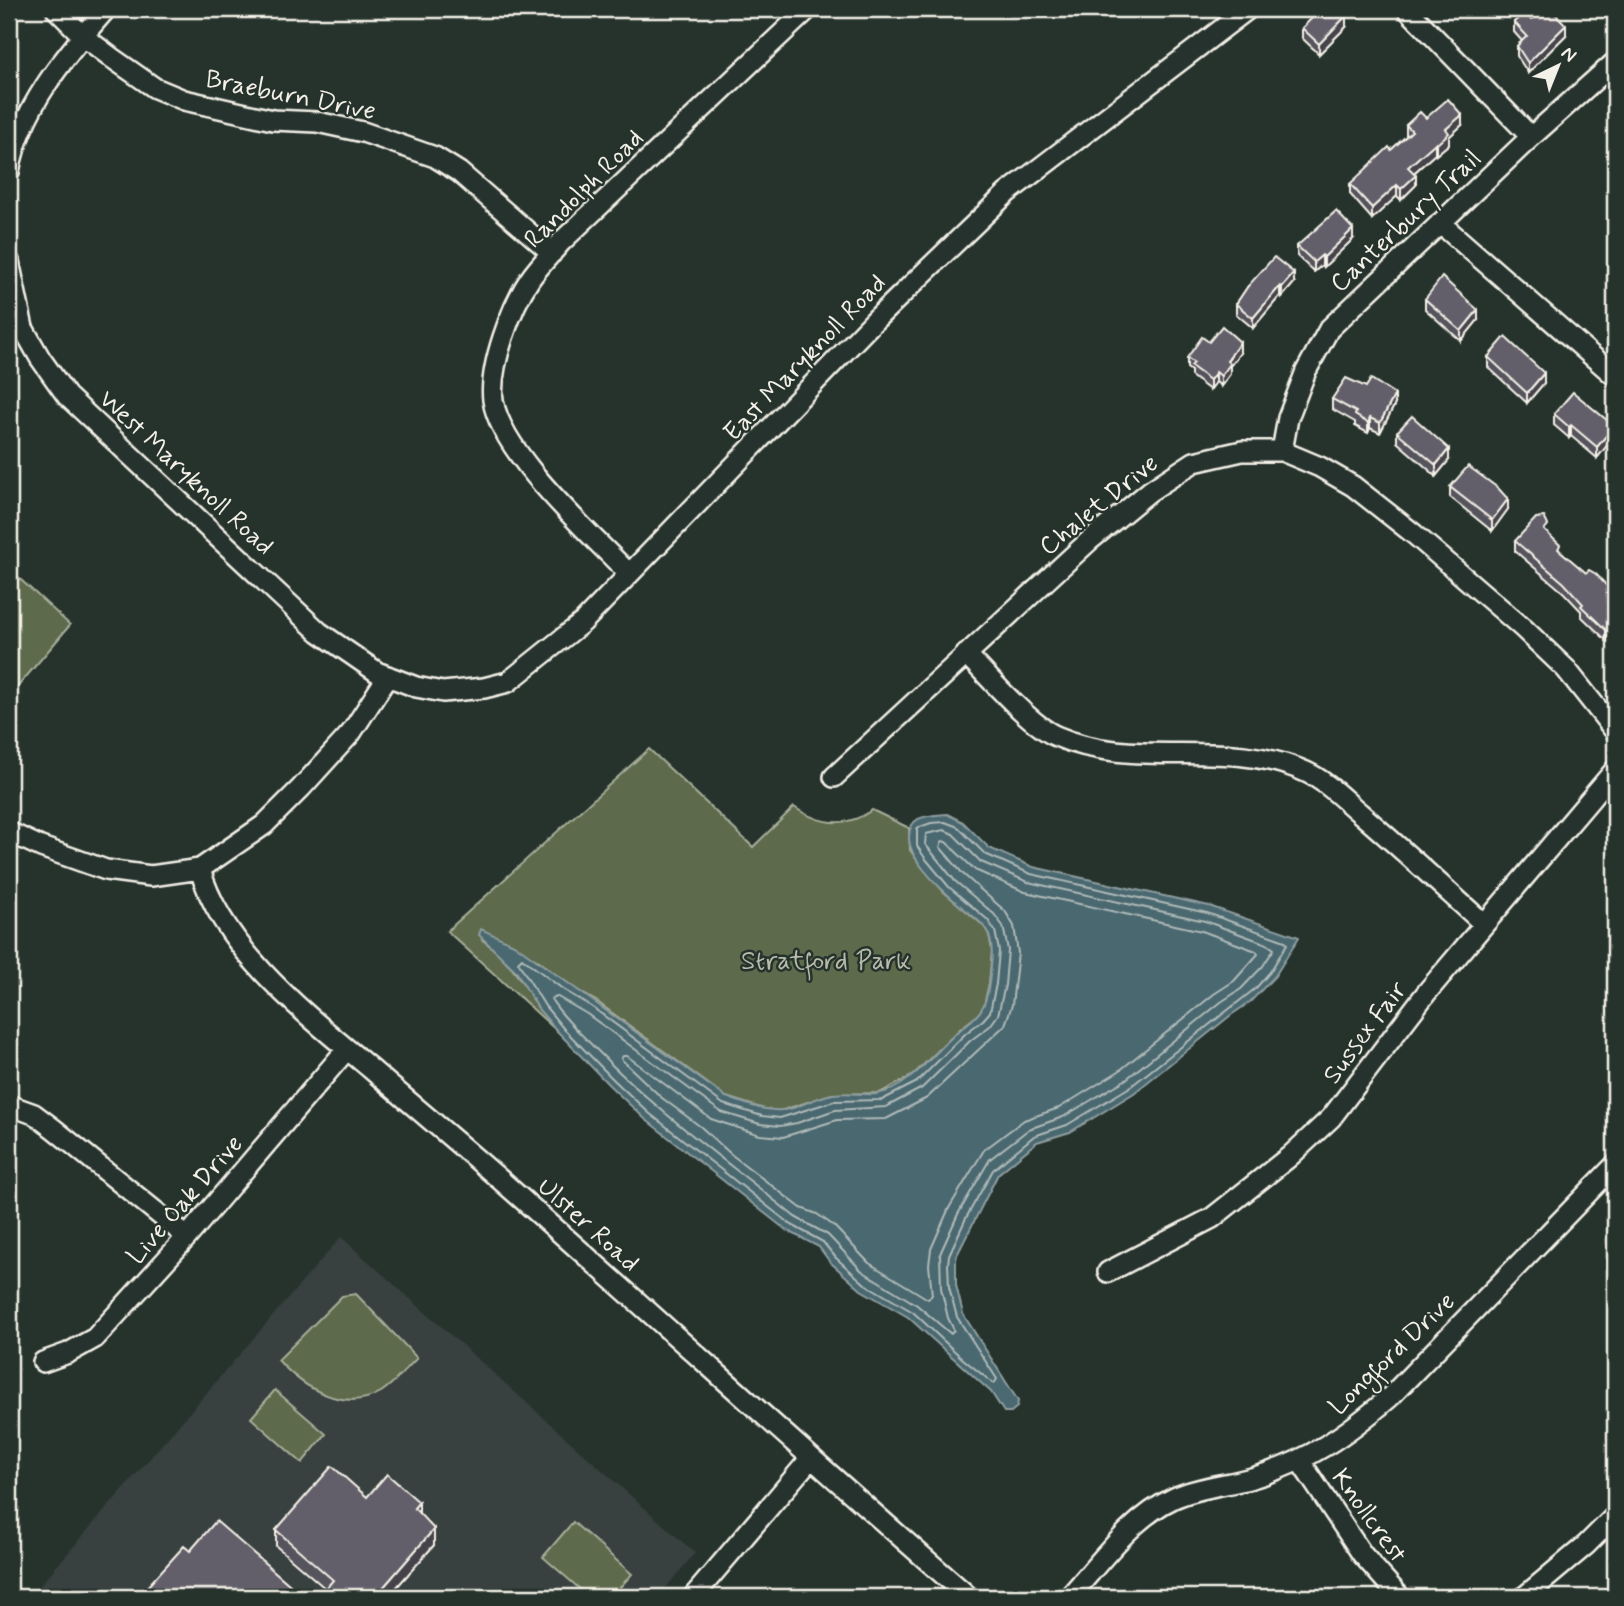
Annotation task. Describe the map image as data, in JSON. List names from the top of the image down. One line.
{"streets":{"street":["Braeburn Drive","Randolph Road","Canterbury Trail","East Maryknoll Road","West Maryknoll Road","Chalet Drive","Sussex Fair","Live Oak Drive","Ulster Road","Longford Drive","Knollcrest"]},"crossings":[["Braeburn Drive","Randolph Road"],["Randolph Road","East Maryknoll Road"],["Canterbury Trail","Chalet Drive"],["East Maryknoll Road","West Maryknoll Road"],["Live Oak Drive","Ulster Road"],["Longford Drive","Knollcrest"]],"parks":["Stratford Park"],"north":"top right"}
